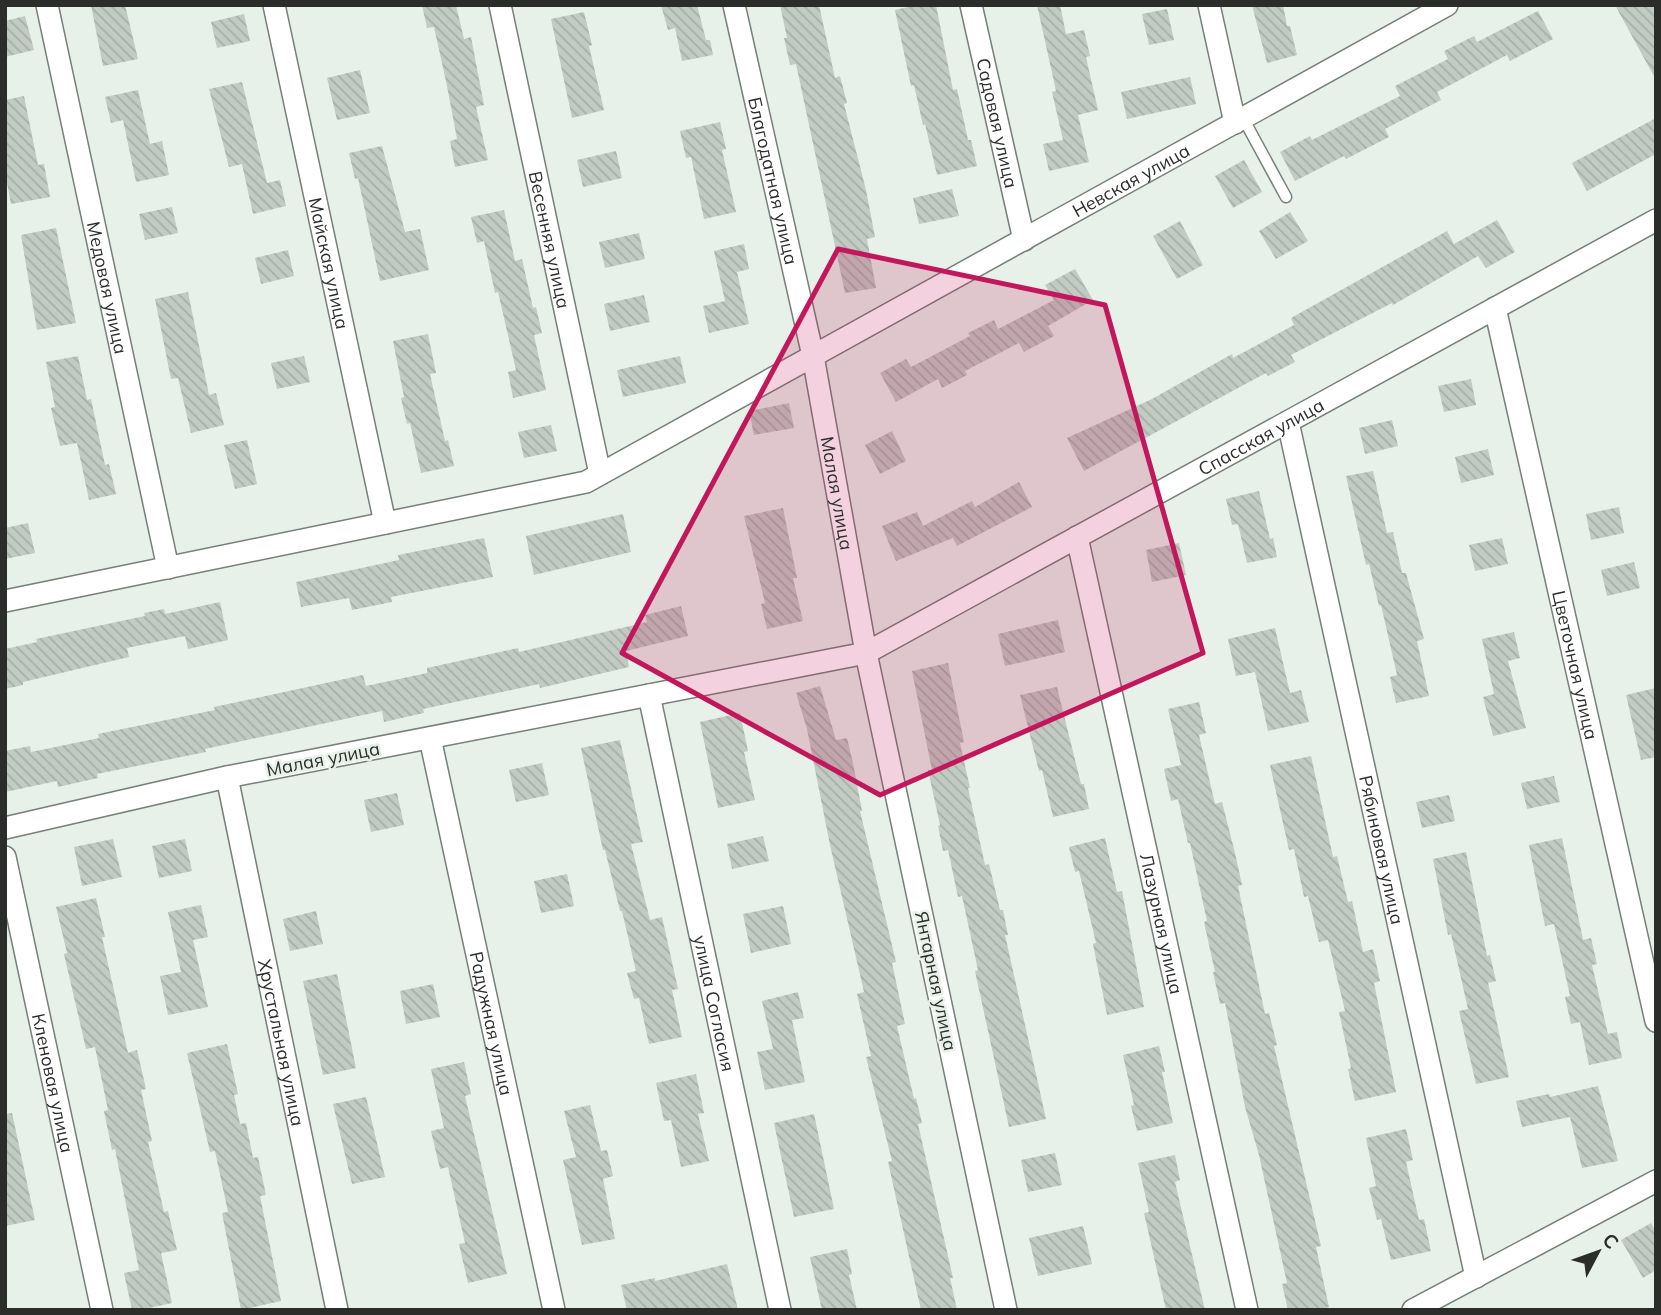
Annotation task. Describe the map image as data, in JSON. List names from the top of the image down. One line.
{"streets":{"street":["Садовая улица","Благодатная улица","Невская улица","Весенняя улица","Майская улица","Медовая улица","Спасская улица","Малая улица","Цветочная улица","Рябиновая улица","Лазурная улица","Янтарная улица","улица Согласия","Радужная улица","Хрустальная улица","Кленовая улица"]},"crossings":[["Садовая улица","Невская улица"],["Благодатная улица","Невская улица"],["Благодатная улица","Малая улица"],["Невская улица","Малая улица"],["Спасская улица","Малая улица"],["Спасская улица","Цветочная улица"],["Спасская улица","Рябиновая улица"],["Спасская улица","Лазурная улица"],["Спасская улица","Янтарная улица"],["Малая улица","Янтарная улица"],["Малая улица","улица Согласия"],["Малая улица","Радужная улица"],["Малая улица","Хрустальная улица"]],"north":"top right"}
